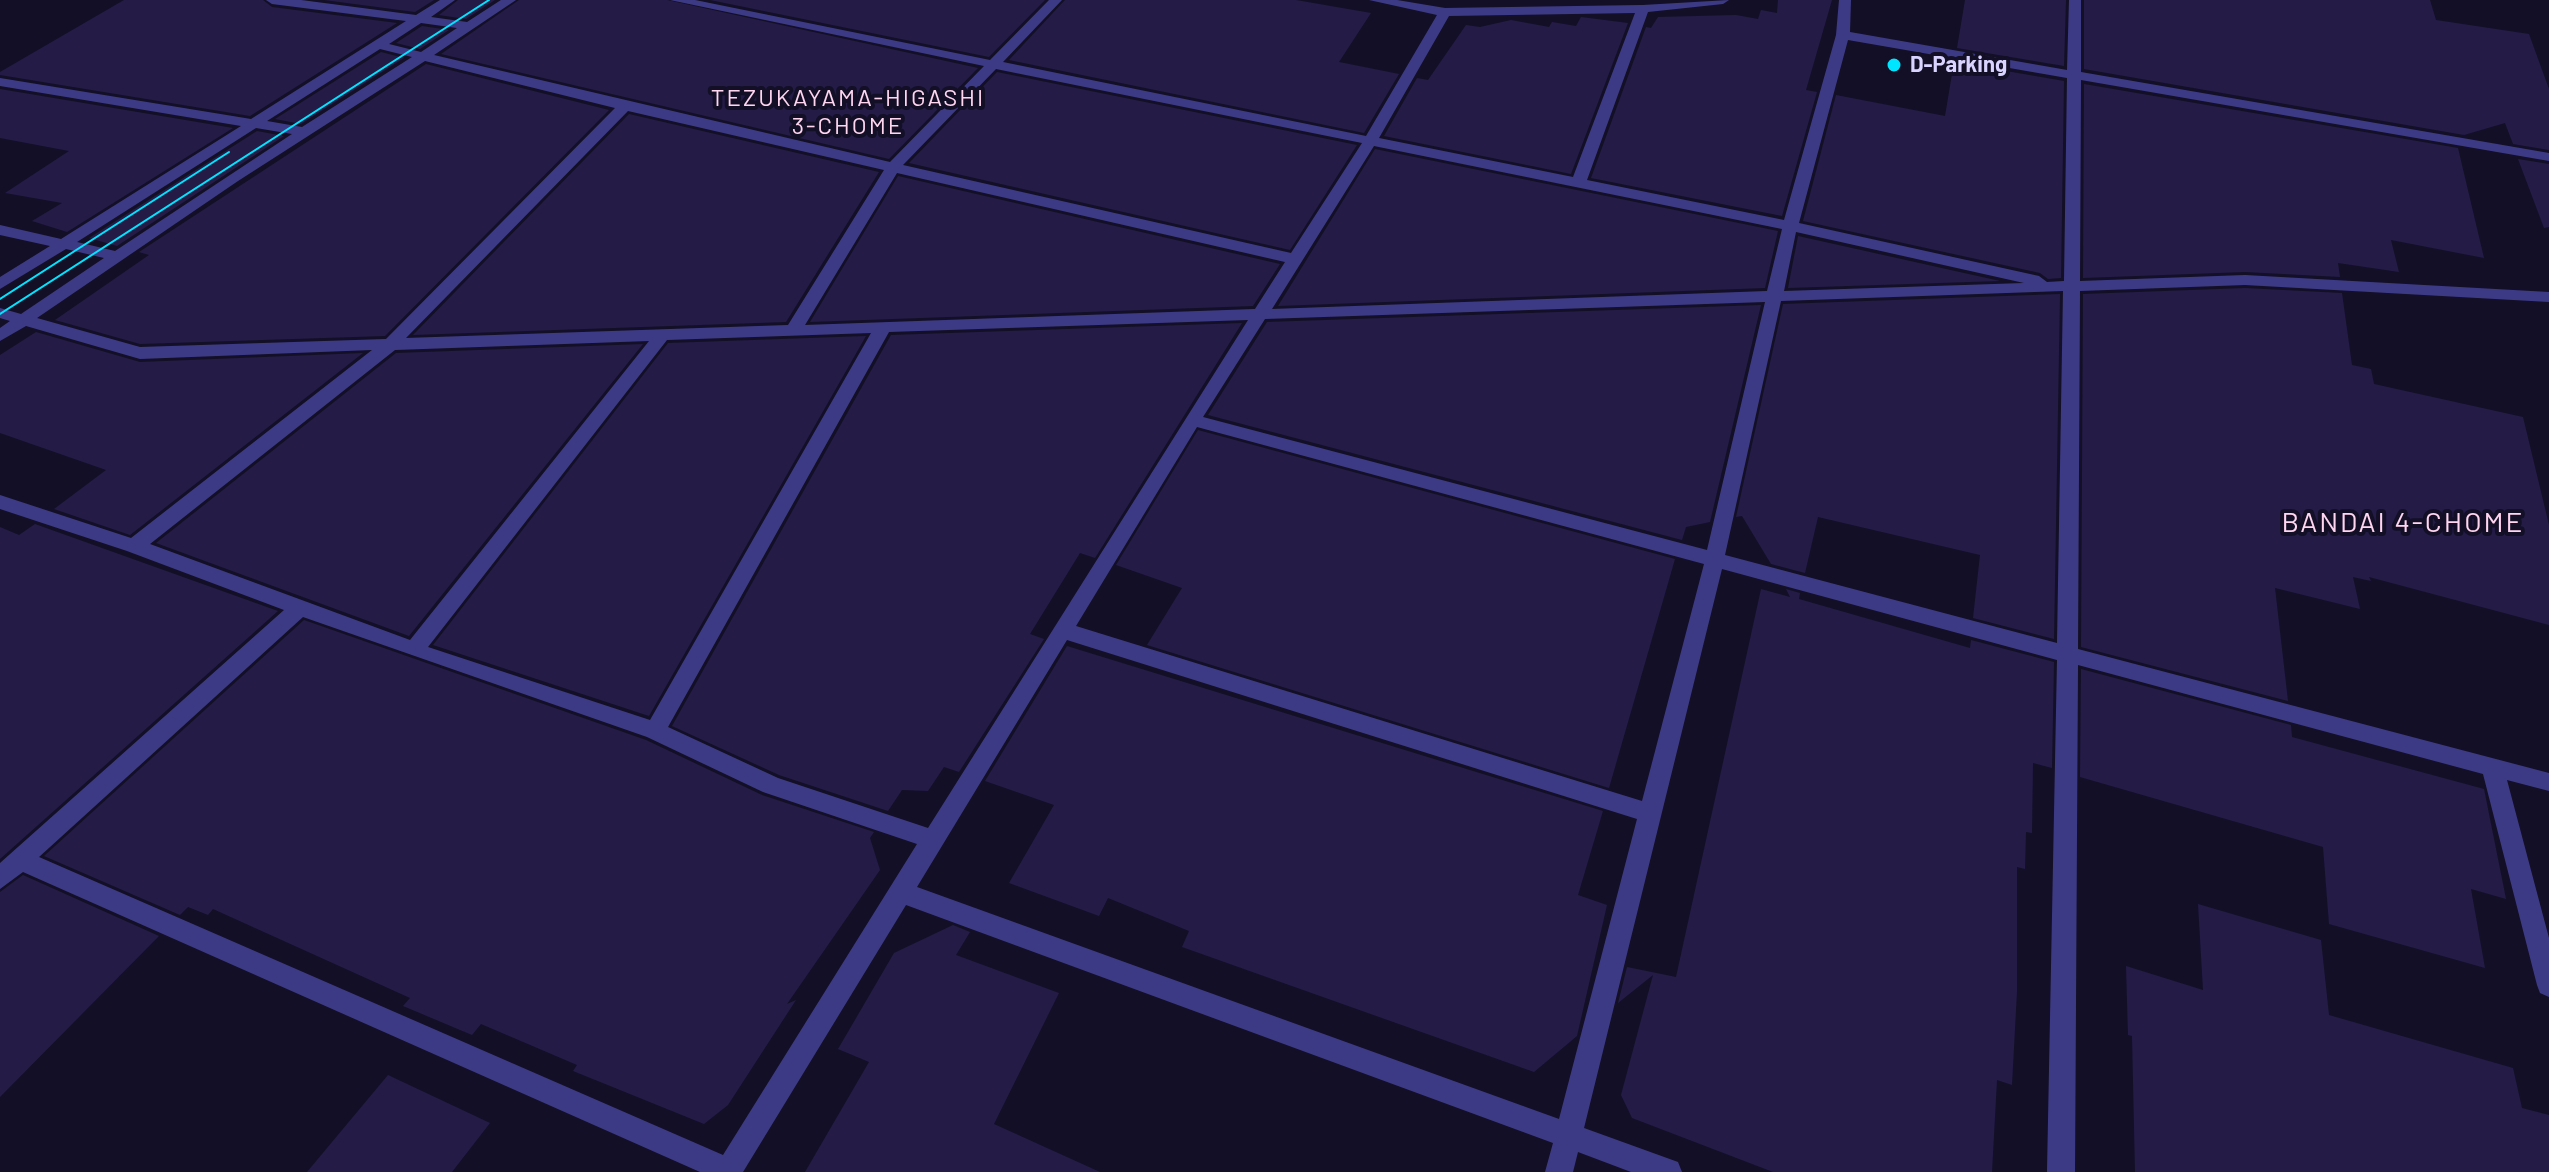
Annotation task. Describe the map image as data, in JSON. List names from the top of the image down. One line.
{"districts":["TEZUKAYAMA-HIGASHI 3-CHOME","BANDAI 4-CHOME"],"places":["D-Parking"]}
